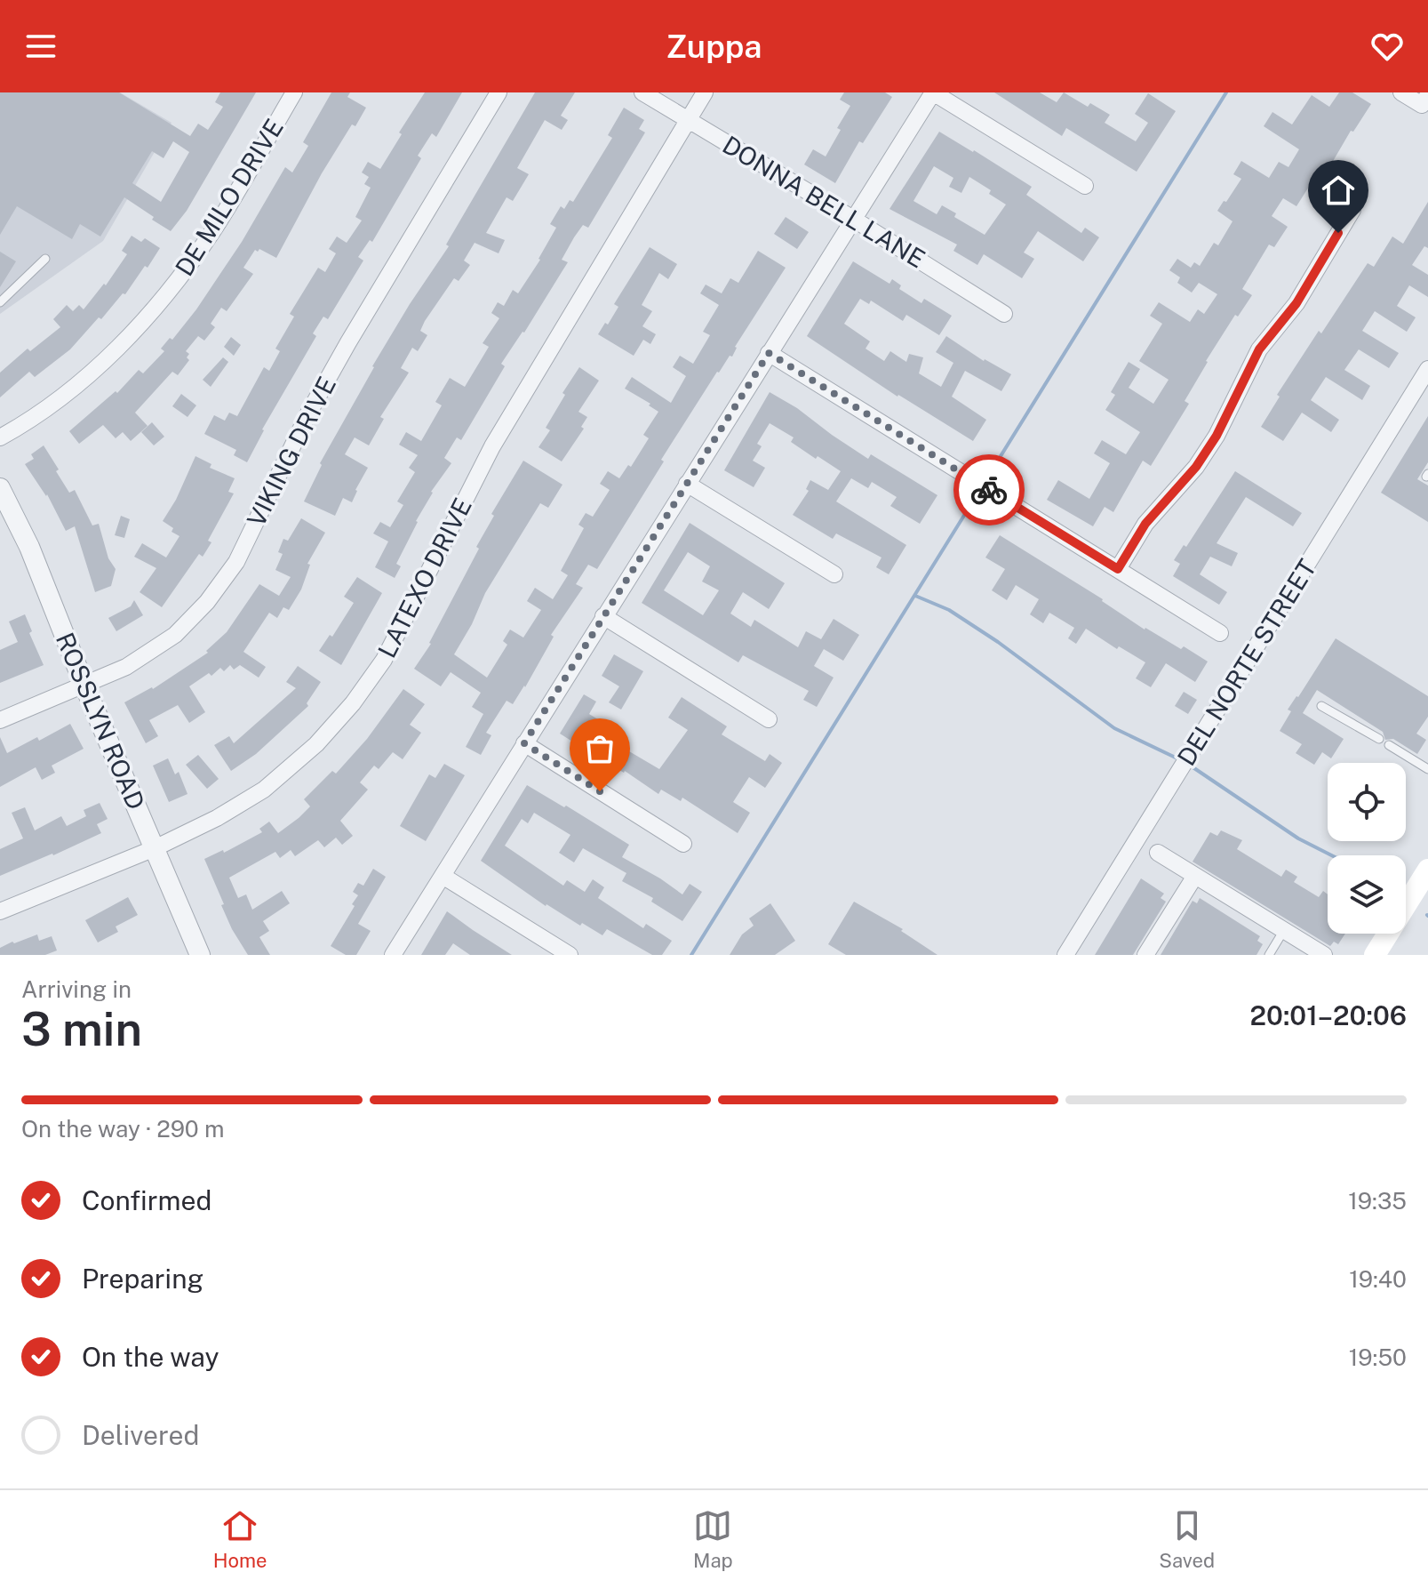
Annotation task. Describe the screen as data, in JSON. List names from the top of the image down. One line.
{"streets":{"street":["DE MILO DRIVE","DONNA BELL LANE","VIKING DRIVE","LATEXO DRIVE","DEL NORTE STREET","ROSSLYN ROAD"]},"crossings":[["DONNA BELL LANE","LATEXO DRIVE"],["VIKING DRIVE","ROSSLYN ROAD"],["LATEXO DRIVE","ROSSLYN ROAD"]],"page":{"header":"Zuppa","heading":["3 min","Arriving in","20:01–20:06"],"bar":"On the way · 290 m","list":[["Confirmed","19:35"],["Preparing","19:40"],["On the way","19:50"],"Delivered"],"tabs":["Home","Map","Saved"]}}
